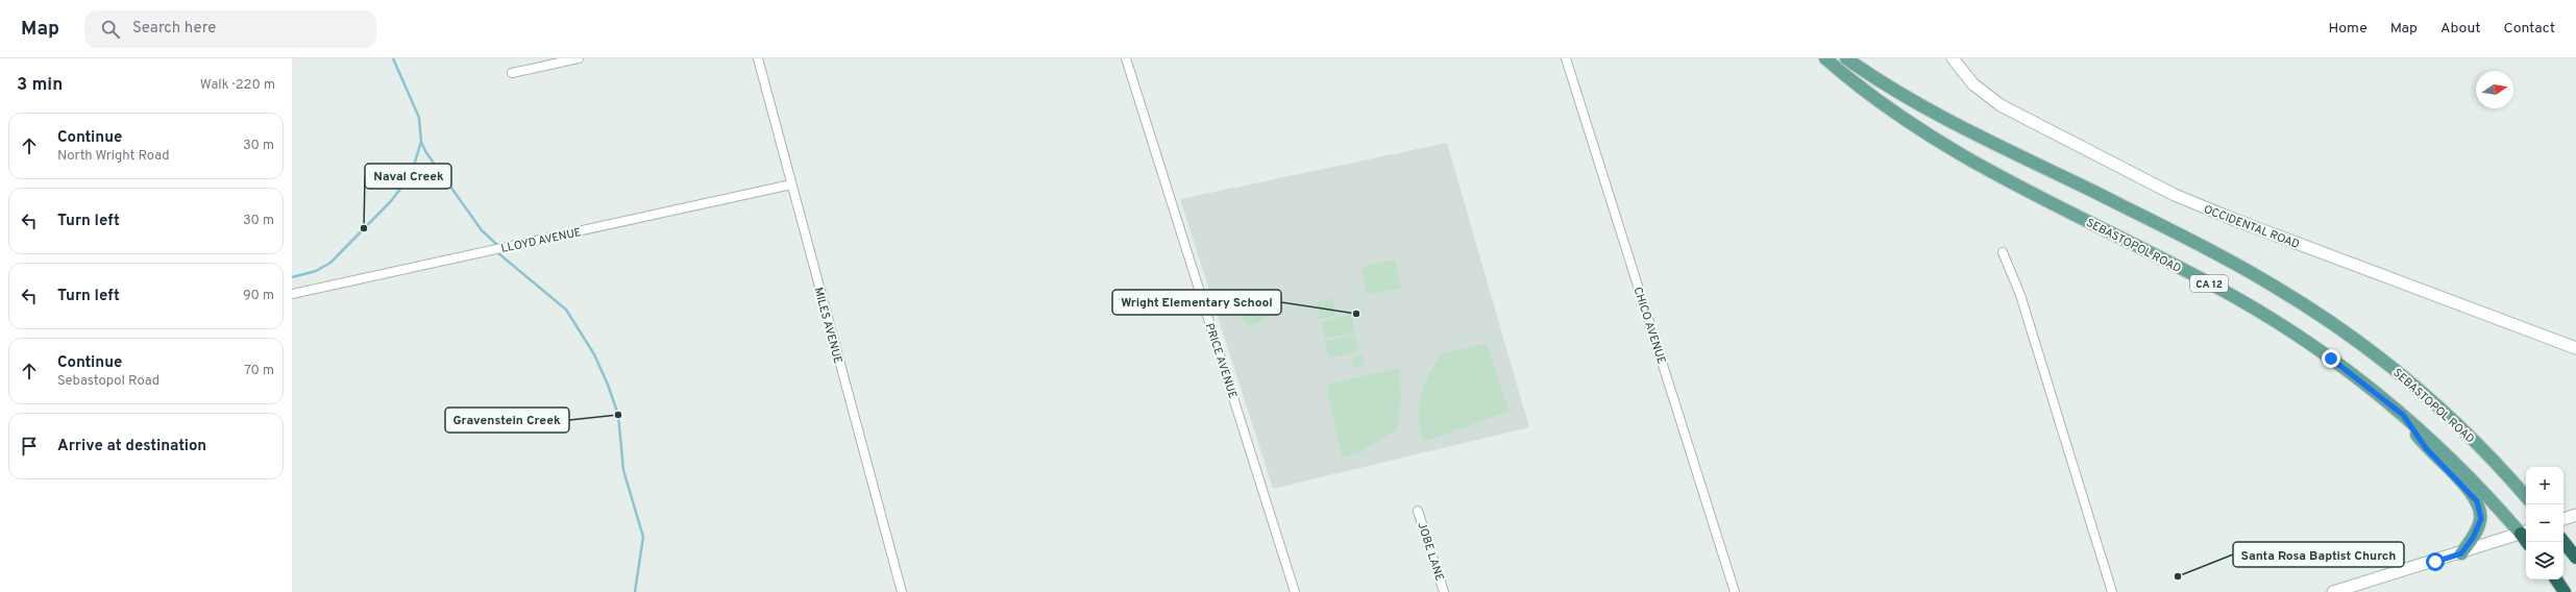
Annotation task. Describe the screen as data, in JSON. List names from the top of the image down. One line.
{"streets":{"main road":["SEBASTOPOL ROAD","CA 12"],"street":["OCCIDENTAL ROAD","LLOYD AVENUE","MILES AVENUE","CHICO AVENUE","PRICE AVENUE","JOBE LANE"]},"crossings":[["LLOYD AVENUE","MILES AVENUE"]],"places":["Naval Creek","Wright Elementary School","Gravenstein Creek","Santa Rosa Baptist Church"],"north":"right","page":{"header":"Map","search":"Search here","nav":["Home","Map","About","Contact"],"heading":["3 min","Walk · 220 m"],"list":[["Continue","North Wright Road","30 m"],["Turn left","30 m"],["Turn left","90 m"],["Continue","Sebastopol Road","70 m"],"Arrive at destination"],"map_buttons":["+","−"]}}
